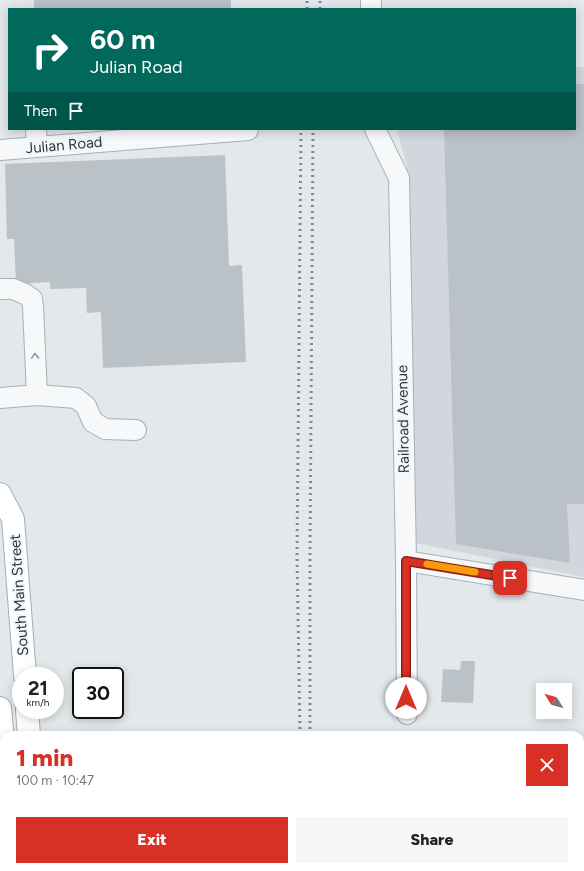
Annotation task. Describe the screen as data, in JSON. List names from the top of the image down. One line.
{"streets":{"main road":["South Main Street"],"street":["Julian Road","Railroad Avenue"]},"north":"top left","page":{"turn":["60 m","Julian Road"],"then":"Then","speed":"21 km/h","limit":"30","heading":["1 min","100 m · 10:47"],"buttons":["Exit","Share"]}}
